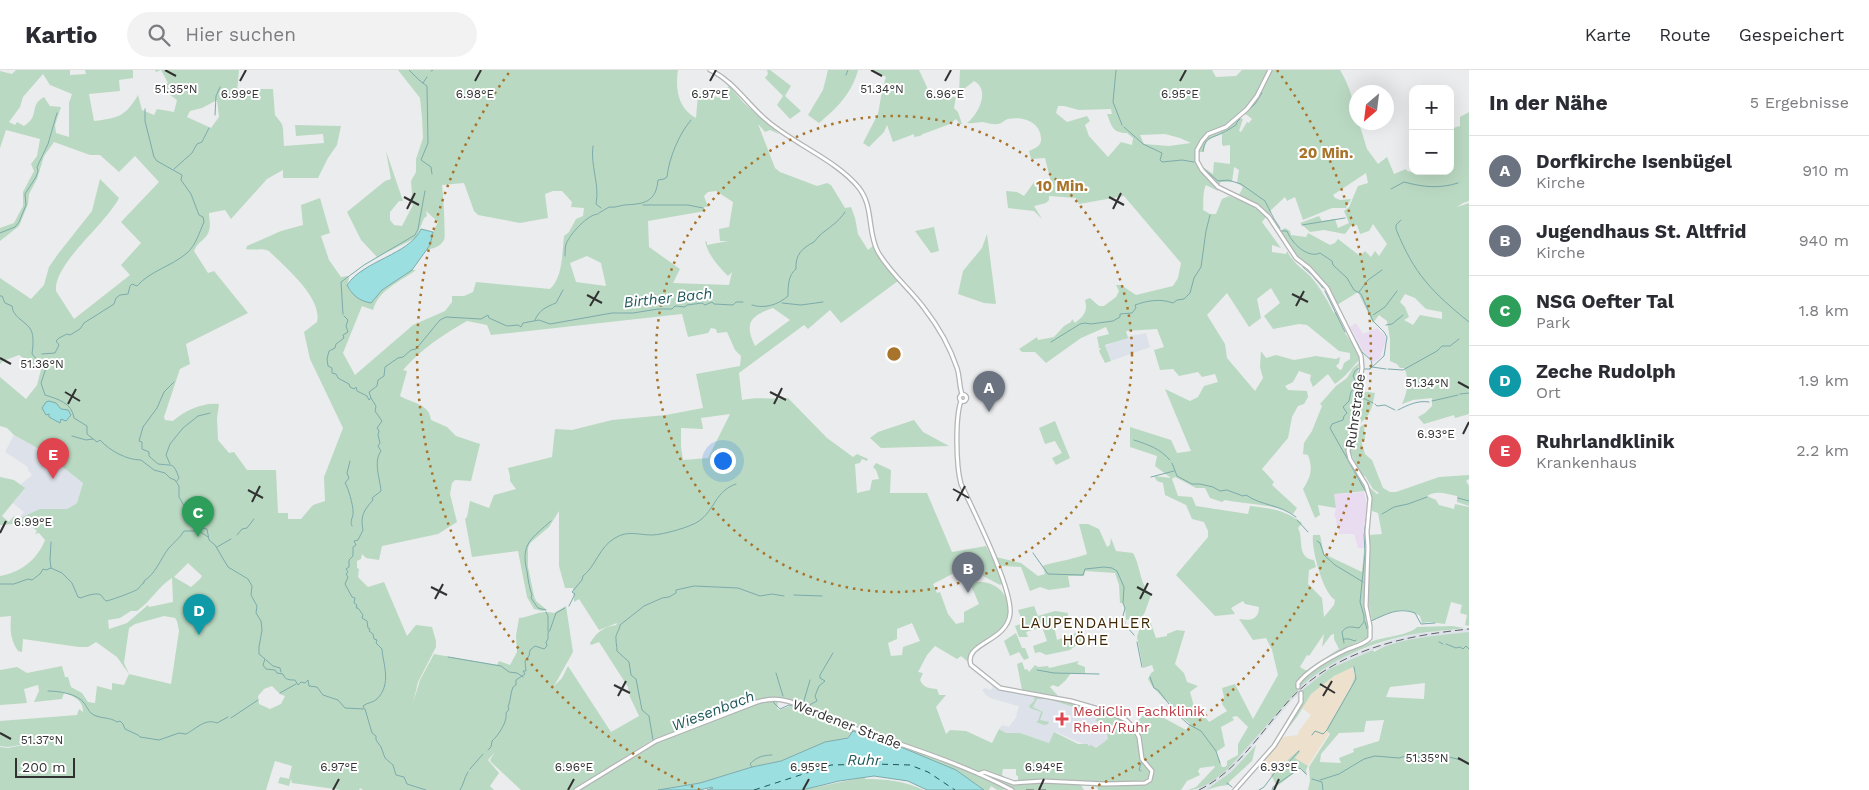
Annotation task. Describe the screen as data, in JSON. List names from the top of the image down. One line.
{"streets":{"main road":["Ruhrstraße","Werdener Straße"]},"districts":["LAUPENDAHLER HÖHE"],"water":["Birther Bach","Wiesenbach","Ruhr"],"places":{"health":["MediClin Fachklinik Rhein/Ruhr"]},"scale_bar":"200 m","north":"bottom left","page":{"header":"Kartio","search":"Hier suchen","nav":["Karte","Route","Gespeichert"],"heading":["In der Nähe","5 Ergebnisse"],"map_buttons":["+","−"],"list":[{"mark":"A","name":"Dorfkirche Isenbügel","note":"Kirche","value":"910 m"},{"mark":"B","name":"Jugendhaus St. Altfrid","note":"Kirche","value":"940 m"},{"mark":"C","name":"NSG Oefter Tal","note":"Park","value":"1.8 km"},{"mark":"D","name":"Zeche Rudolph","note":"Ort","value":"1.9 km"},{"mark":"E","name":"Ruhrlandklinik","note":"Krankenhaus","value":"2.2 km"}],"pins":["A","E","C","B","D"],"scale":"200 m"},"coordinates":["51.35°N","51.34°N","6.99°E","6.98°E","6.97°E","6.96°E","6.95°E","51.36°N","6.93°E","51.37°N","6.94°E"],"rings":["20 Min.","10 Min."]}
